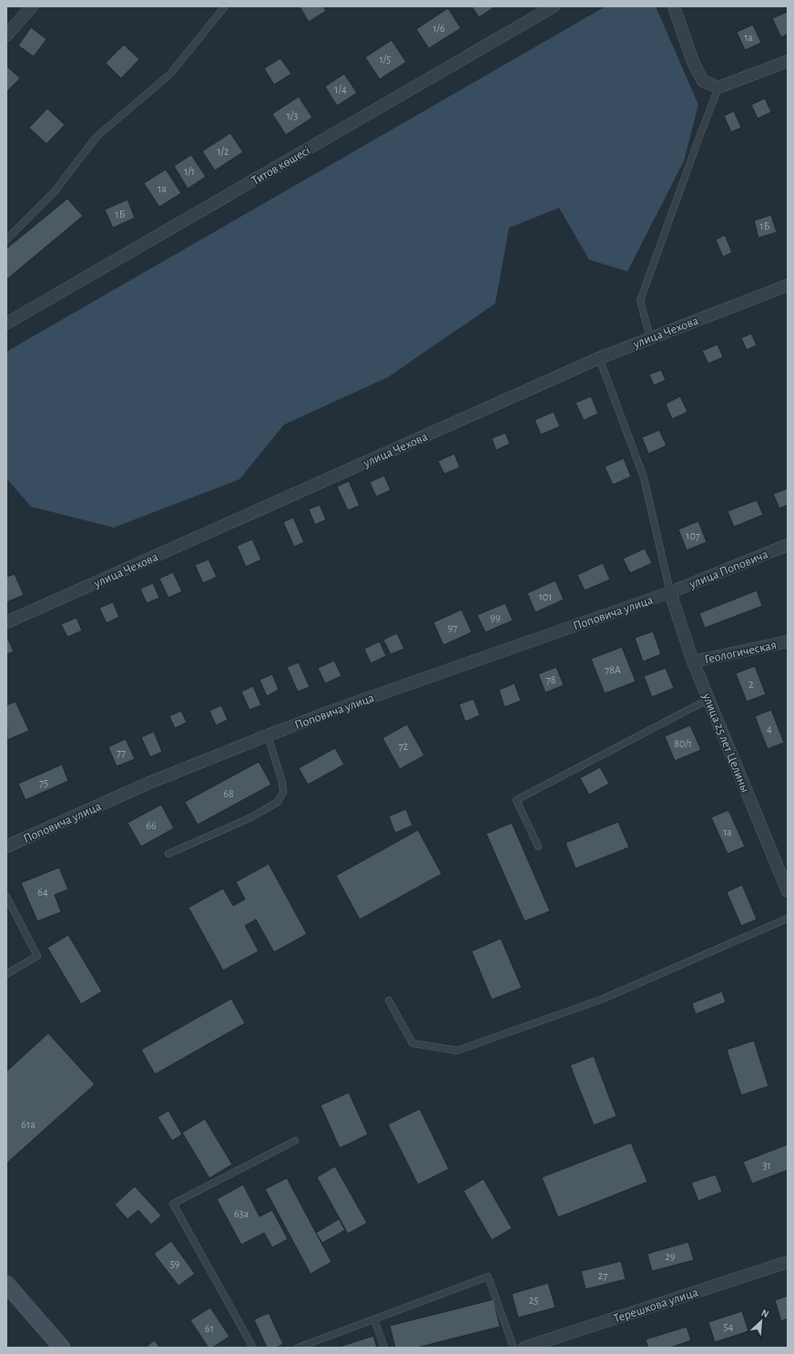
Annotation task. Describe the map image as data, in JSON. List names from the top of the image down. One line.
{"streets":{"street":["Титов көшесі","улица Чехова","улица Поповича","Поповича улица","Геологическая","улица 25 лет Целины","Терешкова улица"]},"crossings":[["улица Поповича","Поповича улица"],["улица Поповича","улица 25 лет Целины"],["Поповича улица","улица 25 лет Целины"],["Геологическая","улица 25 лет Целины"]],"house_numbers":["1/6","1а","1/5","1/4","1/3","1/2","1/1","1а","1Б","1Б","107","101","99","97","78А","78","2","4","80/1","72","77","75","68","66","1а","64","61а","31","63а","29","59","27","25","54","61"],"north":"top right"}
